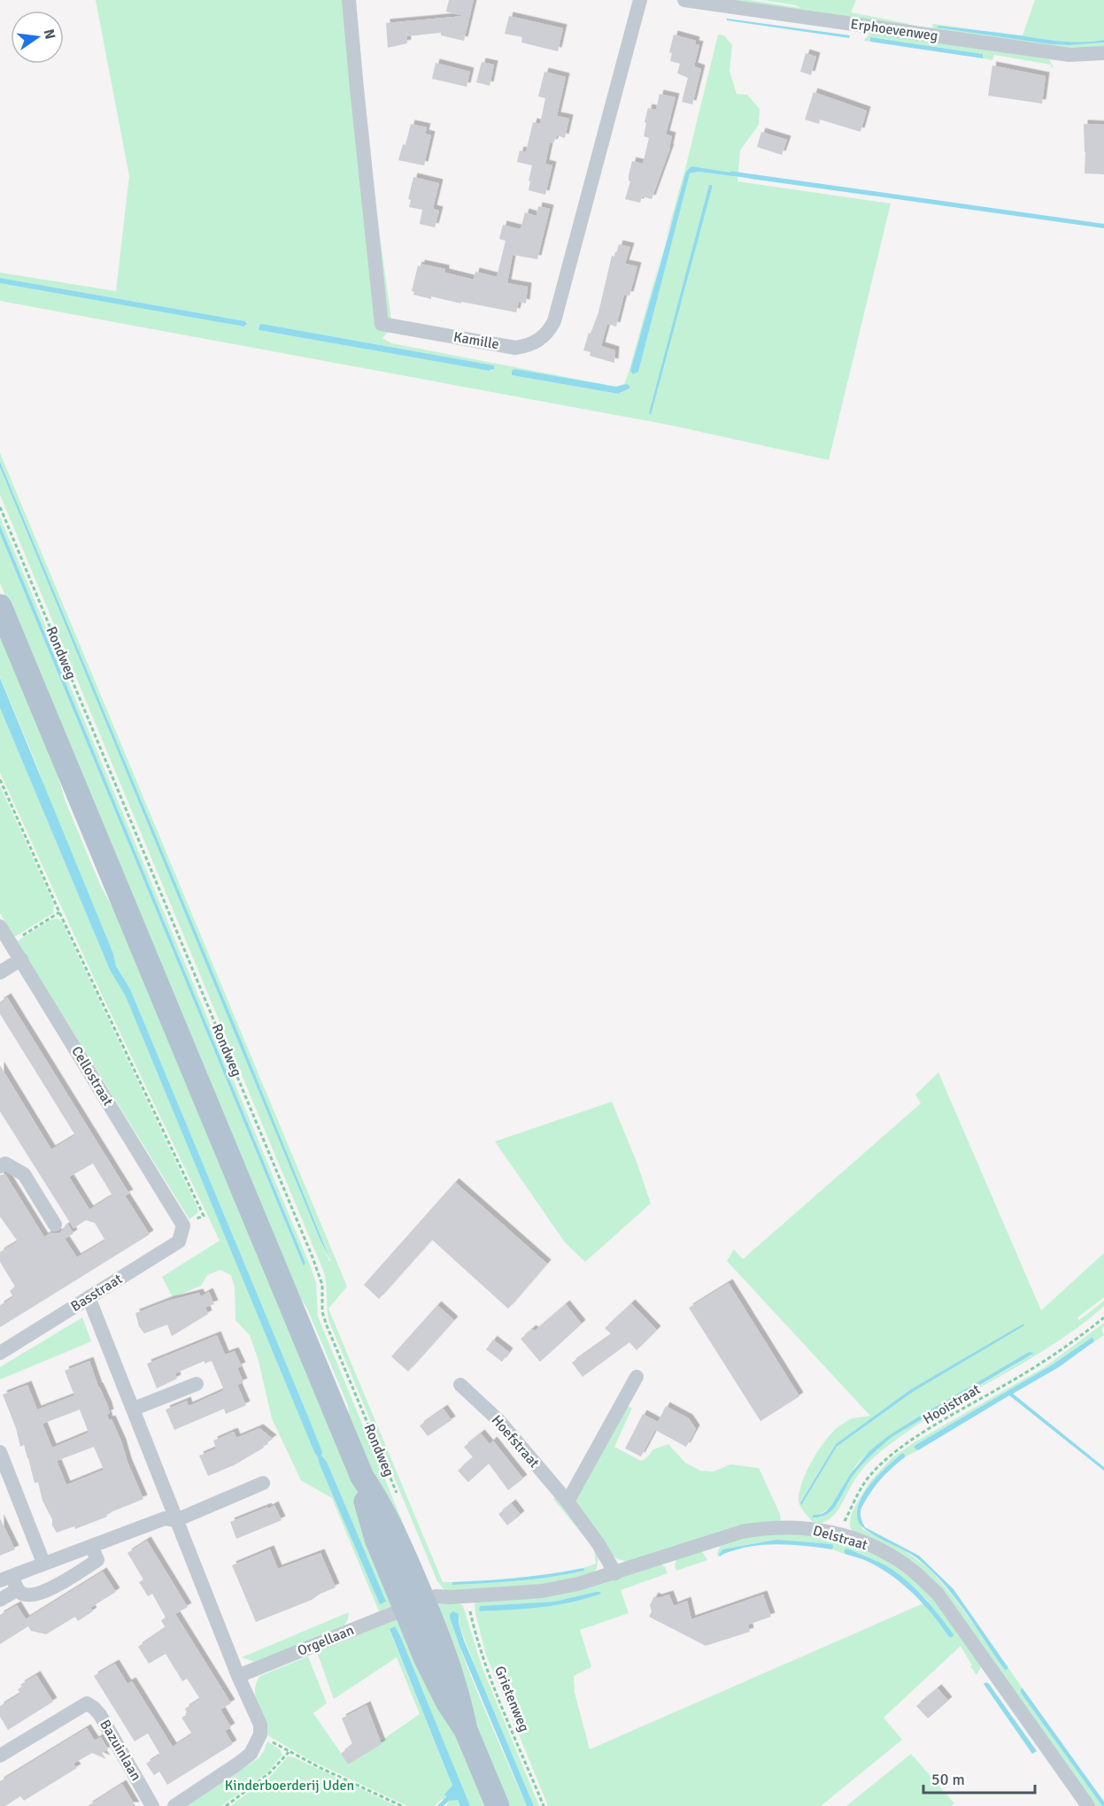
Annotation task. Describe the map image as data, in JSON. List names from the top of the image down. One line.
{"streets":{"main road":["Rondweg"],"street":["Erphoevenweg","Kamille","Cellostraat","Basstraat","Hoefstraat","Delstraat","Orgellaan","Bazuinlaan"],"path":["Hooistraat","Grietenweg"]},"crossings":[["Rondweg","Delstraat"],["Rondweg","Orgellaan"],["Cellostraat","Basstraat"],["Hooistraat","Delstraat"],["Hoefstraat","Delstraat"],["Delstraat","Orgellaan"],["Delstraat","Grietenweg"]],"parks":["Kinderboerderij Uden"],"scale_bar":"50 m","north":"right"}
